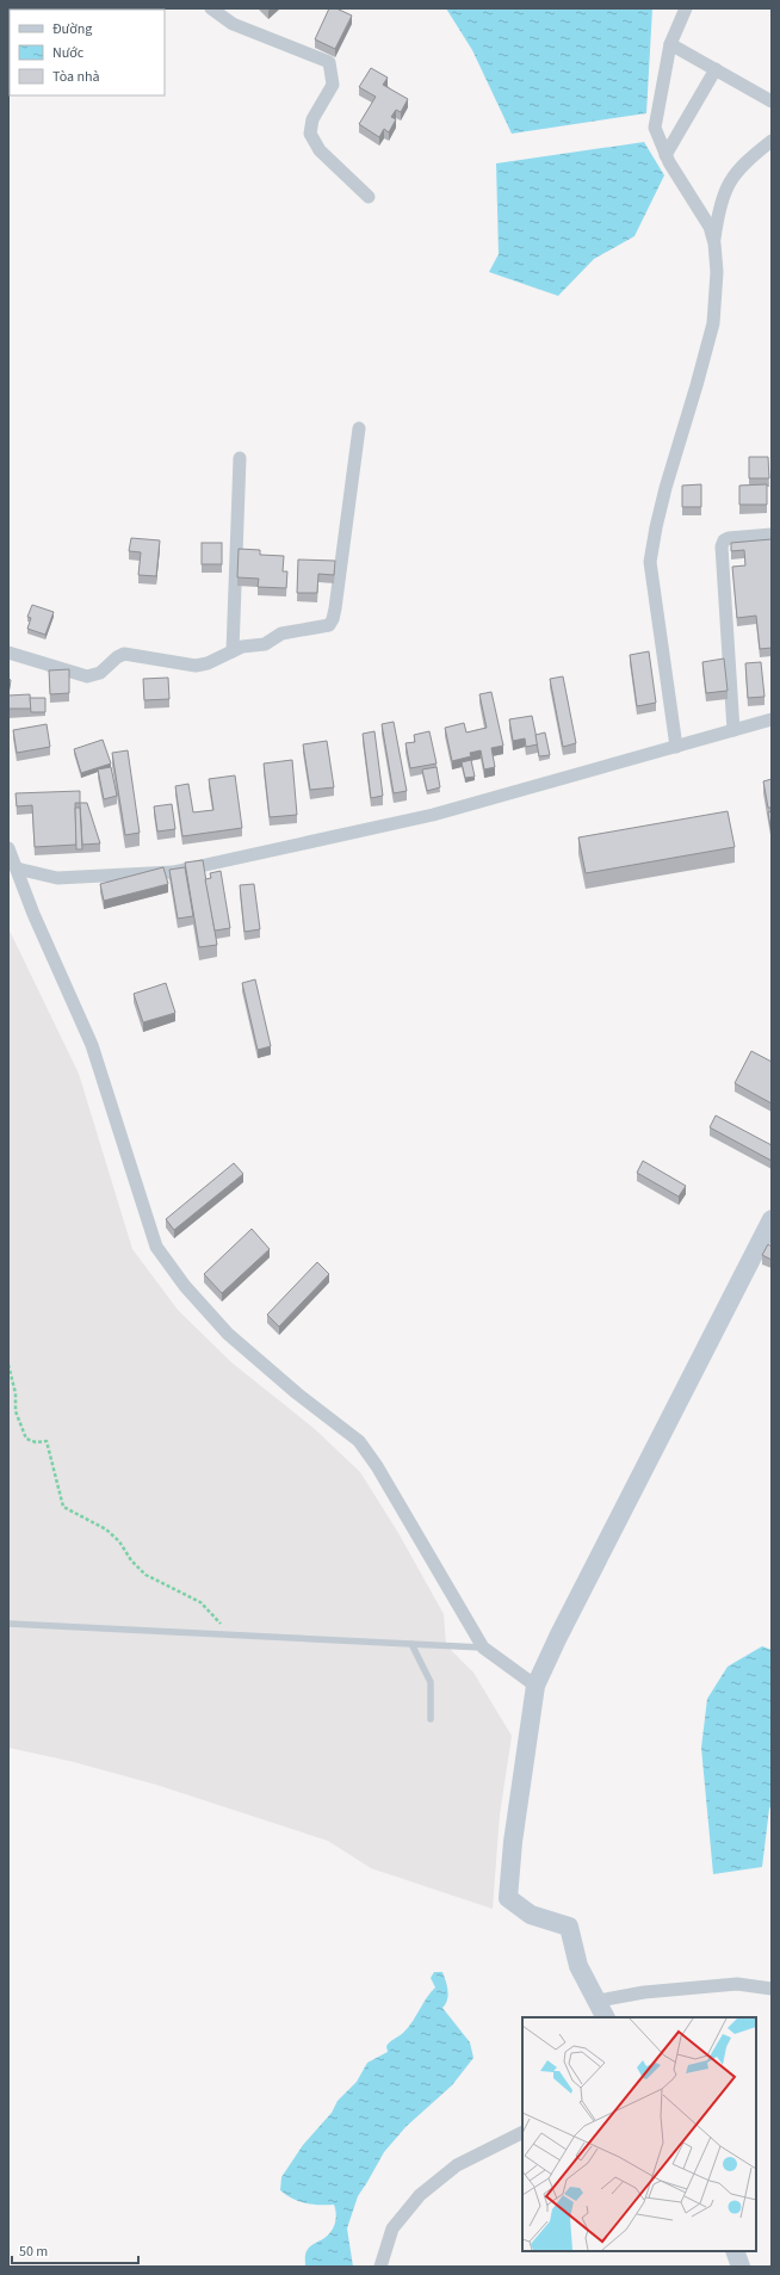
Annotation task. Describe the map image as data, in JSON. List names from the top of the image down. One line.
{"legend":["Đường","Nước","Tòa nhà"],"scale_bar":"50 m"}
